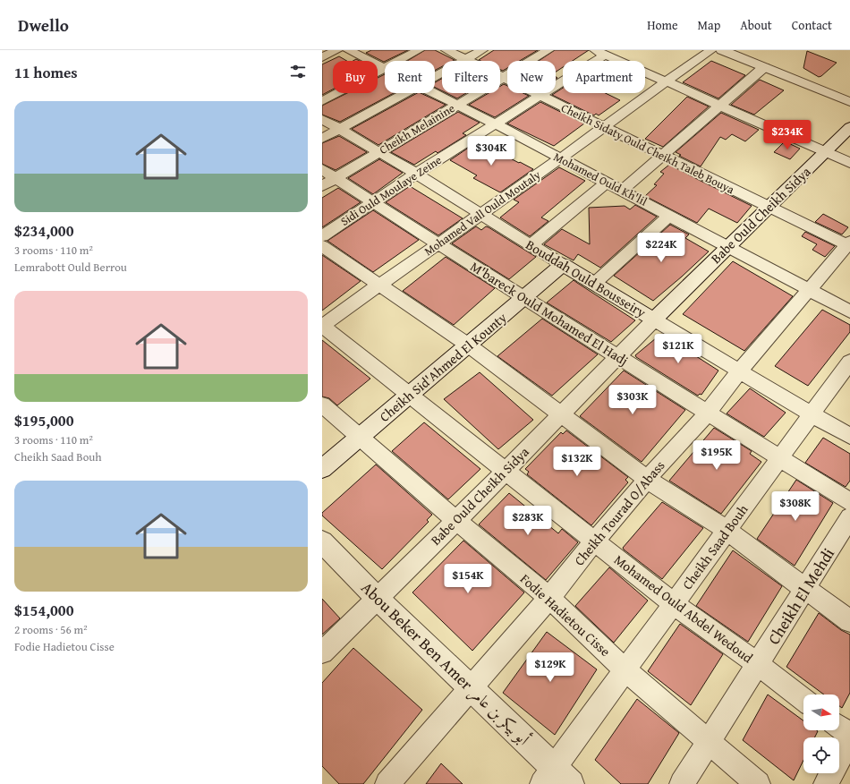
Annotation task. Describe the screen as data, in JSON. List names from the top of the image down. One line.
{"streets":{"main road":["Babe Ould Cheikh Sidya","Bouddah Ould Bousseiry","Cheikh Sid'Ahmed El Kounty","Abou Beker Ben Amer أبو بيكر بن عامر"],"street":["Cheikh Melainine","Cheikh Sidaty Ould Cheikh Taleb Bouya","Mohamed Ould Kh'lil","Sidi Ould Moulaye Zeine","Mohamed Vall Ould Moutaly","M'bareck Ould Mohamed El Hadj","Cheikh Tourad O/Abass","Cheikh Saad Bouh","Cheikh El Mehdi","Mohamed Ould Abdel Wedoud","Fodie Hadietou Cisse"]},"crossings":[["Cheikh Melainine","Cheikh Sidaty Ould Cheikh Taleb Bouya"],["Cheikh Melainine","Mohamed Ould Kh'lil"],["Cheikh Melainine","Bouddah Ould Bousseiry"],["Cheikh Melainine","M'bareck Ould Mohamed El Hadj"],["Cheikh Sidaty Ould Cheikh Taleb Bouya","Sidi Ould Moulaye Zeine"],["Cheikh Sidaty Ould Cheikh Taleb Bouya","Mohamed Vall Ould Moutaly"],["Cheikh Sidaty Ould Cheikh Taleb Bouya","Babe Ould Cheikh Sidya"],["Cheikh Sidaty Ould Cheikh Taleb Bouya","Cheikh Tourad O/Abass"],["Mohamed Ould Kh'lil","Sidi Ould Moulaye Zeine"],["Mohamed Ould Kh'lil","Mohamed Vall Ould Moutaly"],["Mohamed Ould Kh'lil","Babe Ould Cheikh Sidya"],["Mohamed Ould Kh'lil","Cheikh Tourad O/Abass"],["Sidi Ould Moulaye Zeine","Bouddah Ould Bousseiry"],["Sidi Ould Moulaye Zeine","M'bareck Ould Mohamed El Hadj"],["Mohamed Vall Ould Moutaly","Bouddah Ould Bousseiry"],["Mohamed Vall Ould Moutaly","M'bareck Ould Mohamed El Hadj"],["Mohamed Vall Ould Moutaly","Mohamed Ould Abdel Wedoud"],["Babe Ould Cheikh Sidya","Bouddah Ould Bousseiry"],["Babe Ould Cheikh Sidya","M'bareck Ould Mohamed El Hadj"],["Babe Ould Cheikh Sidya","Mohamed Ould Abdel Wedoud"],["Babe Ould Cheikh Sidya","Fodie Hadietou Cisse"],["Babe Ould Cheikh Sidya","Abou Beker Ben Amer أبو بيكر بن عامر"],["Bouddah Ould Bousseiry","Cheikh Sid'Ahmed El Kounty"],["Bouddah Ould Bousseiry","Cheikh Tourad O/Abass"],["Bouddah Ould Bousseiry","Cheikh Saad Bouh"],["M'bareck Ould Mohamed El Hadj","Cheikh Sid'Ahmed El Kounty"],["M'bareck Ould Mohamed El Hadj","Cheikh Tourad O/Abass"],["M'bareck Ould Mohamed El Hadj","Cheikh Saad Bouh"],["Cheikh Sid'Ahmed El Kounty","Mohamed Ould Abdel Wedoud"],["Cheikh Sid'Ahmed El Kounty","Fodie Hadietou Cisse"],["Cheikh Tourad O/Abass","Mohamed Ould Abdel Wedoud"],["Cheikh Tourad O/Abass","Fodie Hadietou Cisse"],["Cheikh Tourad O/Abass","Abou Beker Ben Amer أبو بيكر بن عامر"],["Cheikh Saad Bouh","Mohamed Ould Abdel Wedoud"],["Cheikh Saad Bouh","Fodie Hadietou Cisse"],["Cheikh Saad Bouh","Abou Beker Ben Amer أبو بيكر بن عامر"],["Cheikh El Mehdi","Mohamed Ould Abdel Wedoud"],["Cheikh El Mehdi","Fodie Hadietou Cisse"]],"north":"right","page":{"header":"Dwello","nav":["Home","Map","About","Contact"],"heading":"11 homes","chip":["Buy","Rent","Filters","New","Apartment"],"list":[{"name":"$234,000","note":"3 rooms · 110 m² · Lemrabott Ould Berrou"},{"name":"$195,000","note":"3 rooms · 110 m² · Cheikh Saad Bouh"},{"name":"$154,000","note":"2 rooms · 56 m² · Fodie Hadietou Cisse"}],"price":["$234K","$304K","$224K","$121K","$303K","$195K","$132K","$308K","$283K","$154K","$129K"]}}
